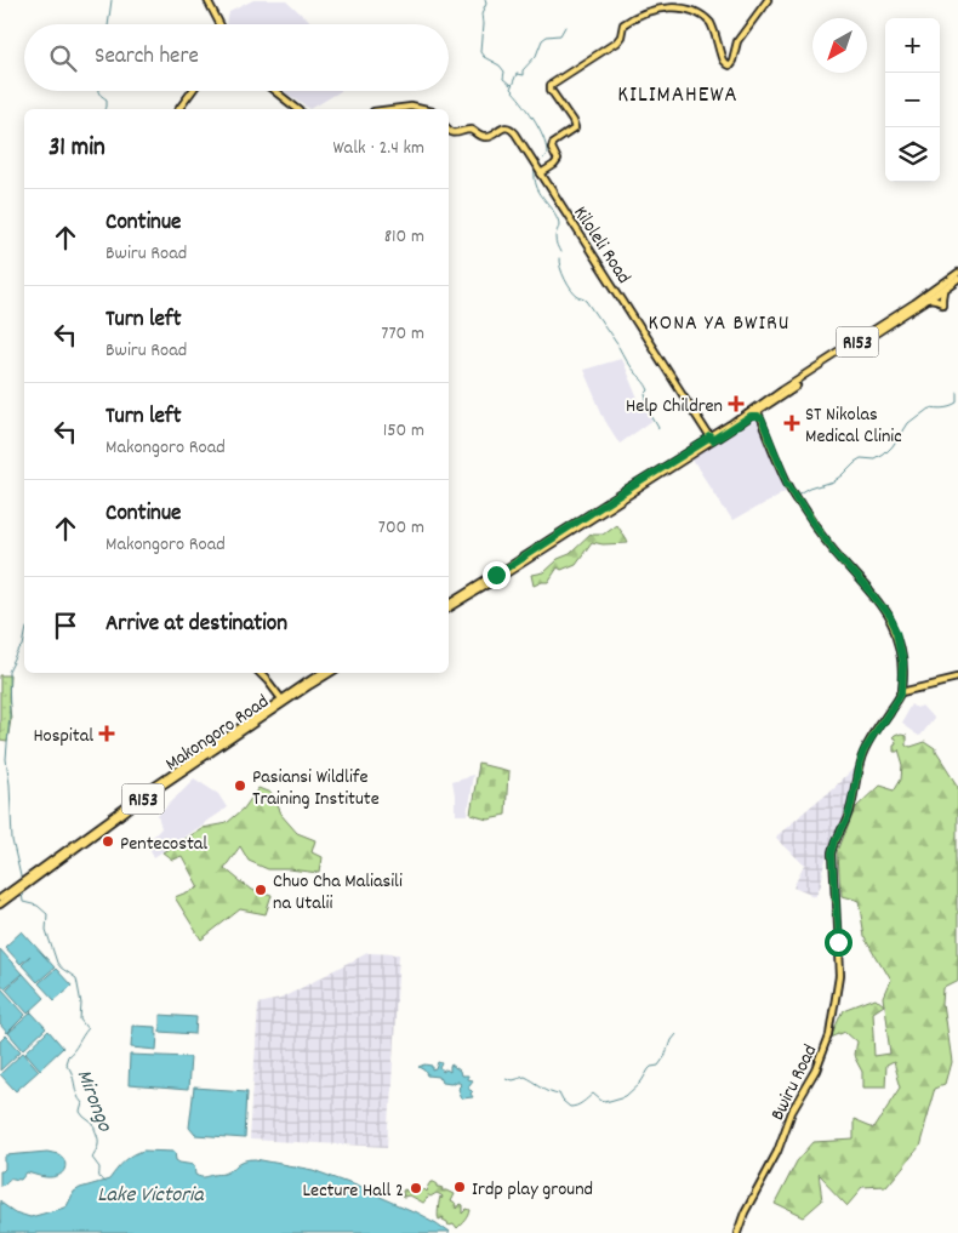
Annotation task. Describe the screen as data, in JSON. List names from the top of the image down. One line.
{"streets":{"main road":["Kiloleli Road","R153","Makongoro Road","Bwiru Road"]},"crossings":[["Kiloleli Road","R153"],["R153","Makongoro Road"]],"districts":["KILIMAHEWA","KONA YA BWIRU"],"water":["Mirongo","Lake Victoria"],"places":{"health":["Help Children","ST Nikolas Medical Clinic","Hospital"],"other":["Pasiansi Wildlife Training Institute","Pentecostal","Chuo Cha Maliasili na Utalii","Irdp play ground","Lecture Hall 2"]},"north":"bottom left","page":{"map_buttons":["+","−"],"search":"Search here","heading":["31 min","Walk · 2.4 km"],"list":[["Continue","Bwiru Road","810 m"],["Turn left","Bwiru Road","770 m"],["Turn left","Makongoro Road","150 m"],["Continue","Makongoro Road","700 m"],"Arrive at destination"]}}
